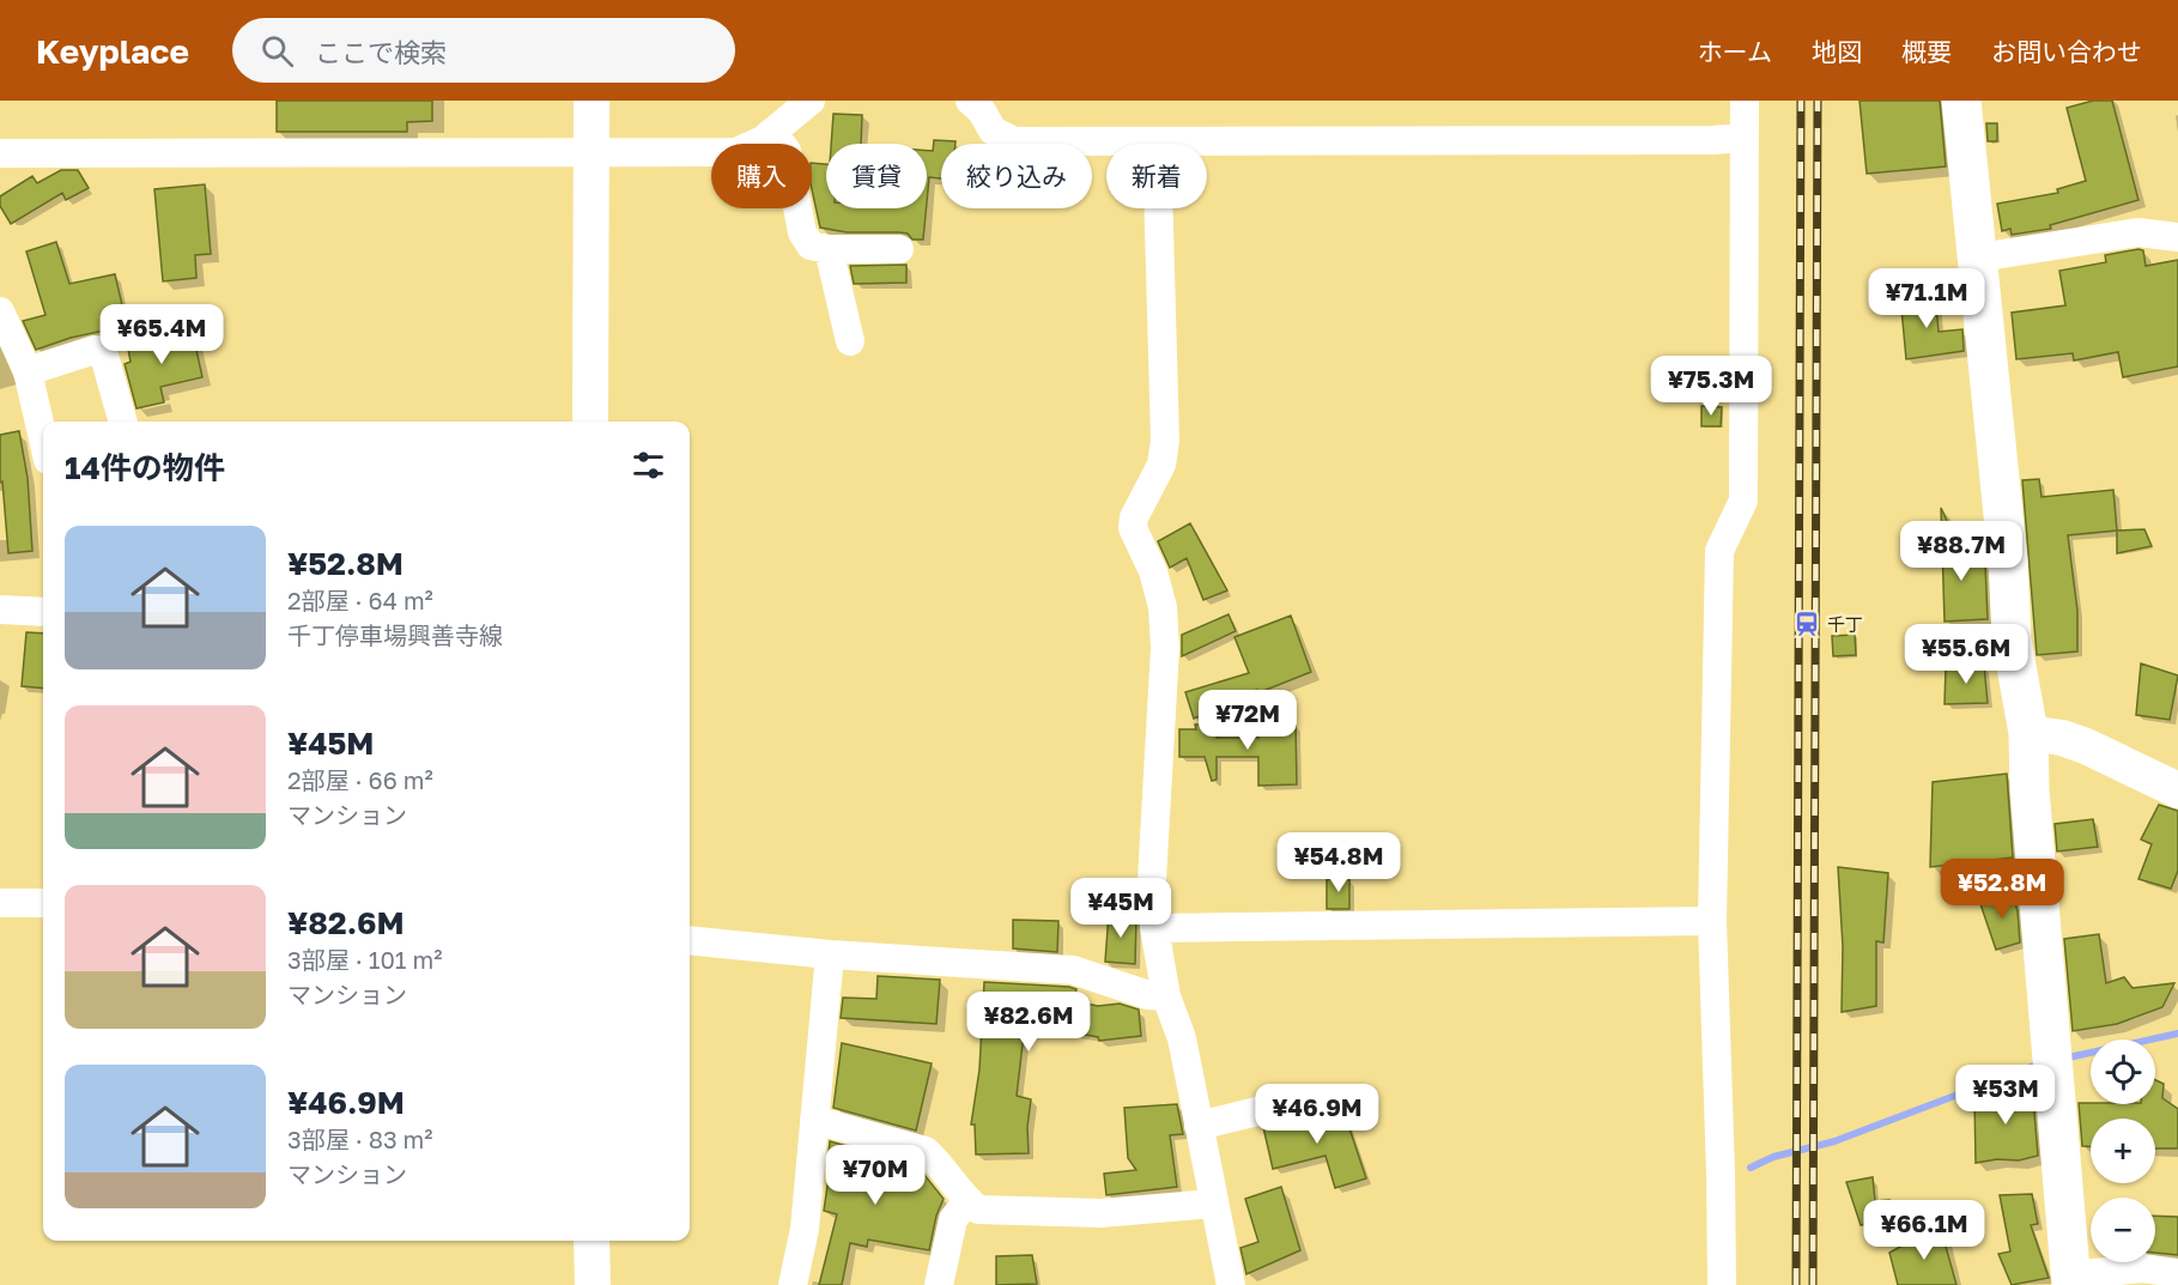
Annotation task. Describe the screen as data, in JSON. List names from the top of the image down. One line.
{"places":{"station":["千丁"]},"page":{"header":"Keyplace","search":"ここで検索","nav":["ホーム","地図","概要","お問い合わせ"],"chip":["購入","賃貸","絞り込み","新着"],"price":["¥71.1M","¥65.4M","¥75.3M","¥88.7M","¥55.6M","¥72M","¥54.8M","¥52.8M","¥45M","¥82.6M","¥53M","¥46.9M","¥70M","¥66.1M"],"heading":"14件の物件","list":[{"name":"¥52.8M","note":"2部屋 · 64 m² · 千丁停車場興善寺線"},{"name":"¥45M","note":"2部屋 · 66 m² · マンション"},{"name":"¥82.6M","note":"3部屋 · 101 m² · マンション"},{"name":"¥46.9M","note":"3部屋 · 83 m² · マンション"}],"map_buttons":["+","−"]}}
